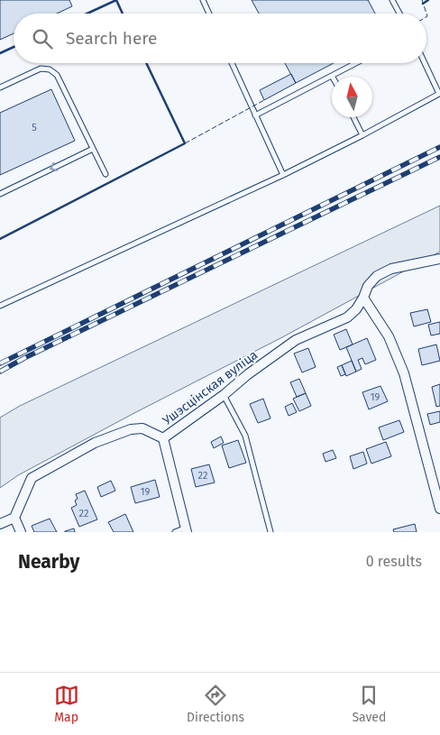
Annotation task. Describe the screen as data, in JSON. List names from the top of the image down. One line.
{"streets":{"street":["Ушэсцінская вуліца"]},"house_numbers":["5","19","22","19","22"],"north":"top","page":{"search":"Search here","heading":["Nearby","0 results"],"nav":["Map","Directions","Saved"]}}
